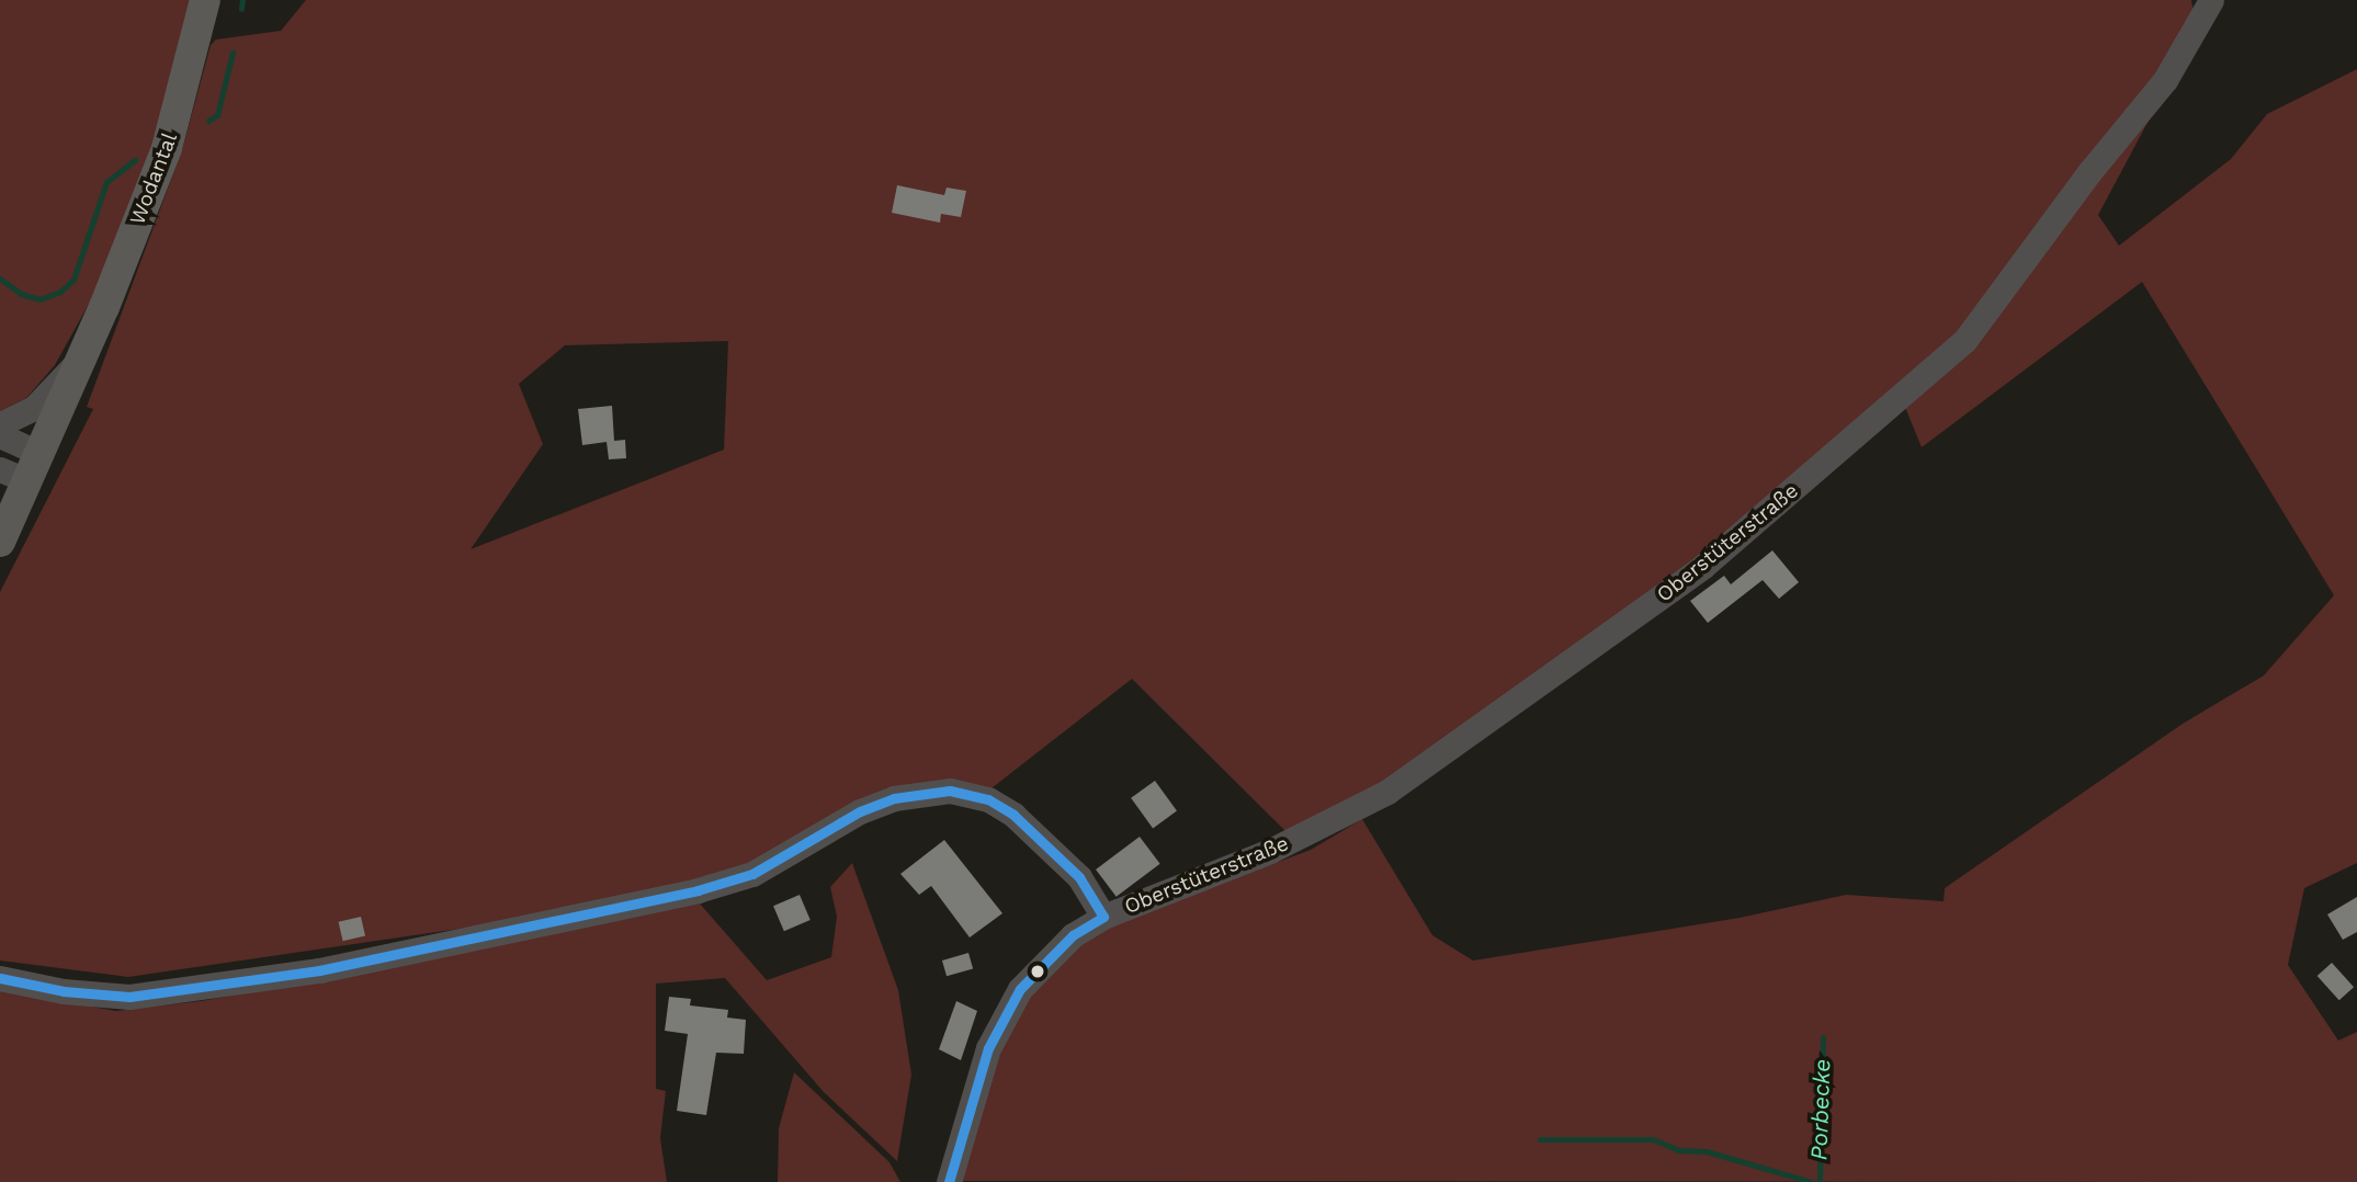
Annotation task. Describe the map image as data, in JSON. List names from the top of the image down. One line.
{"streets":{"main road":["Wodantal"],"street":["Oberstüterstraße"]},"water":["Porbecke"]}
